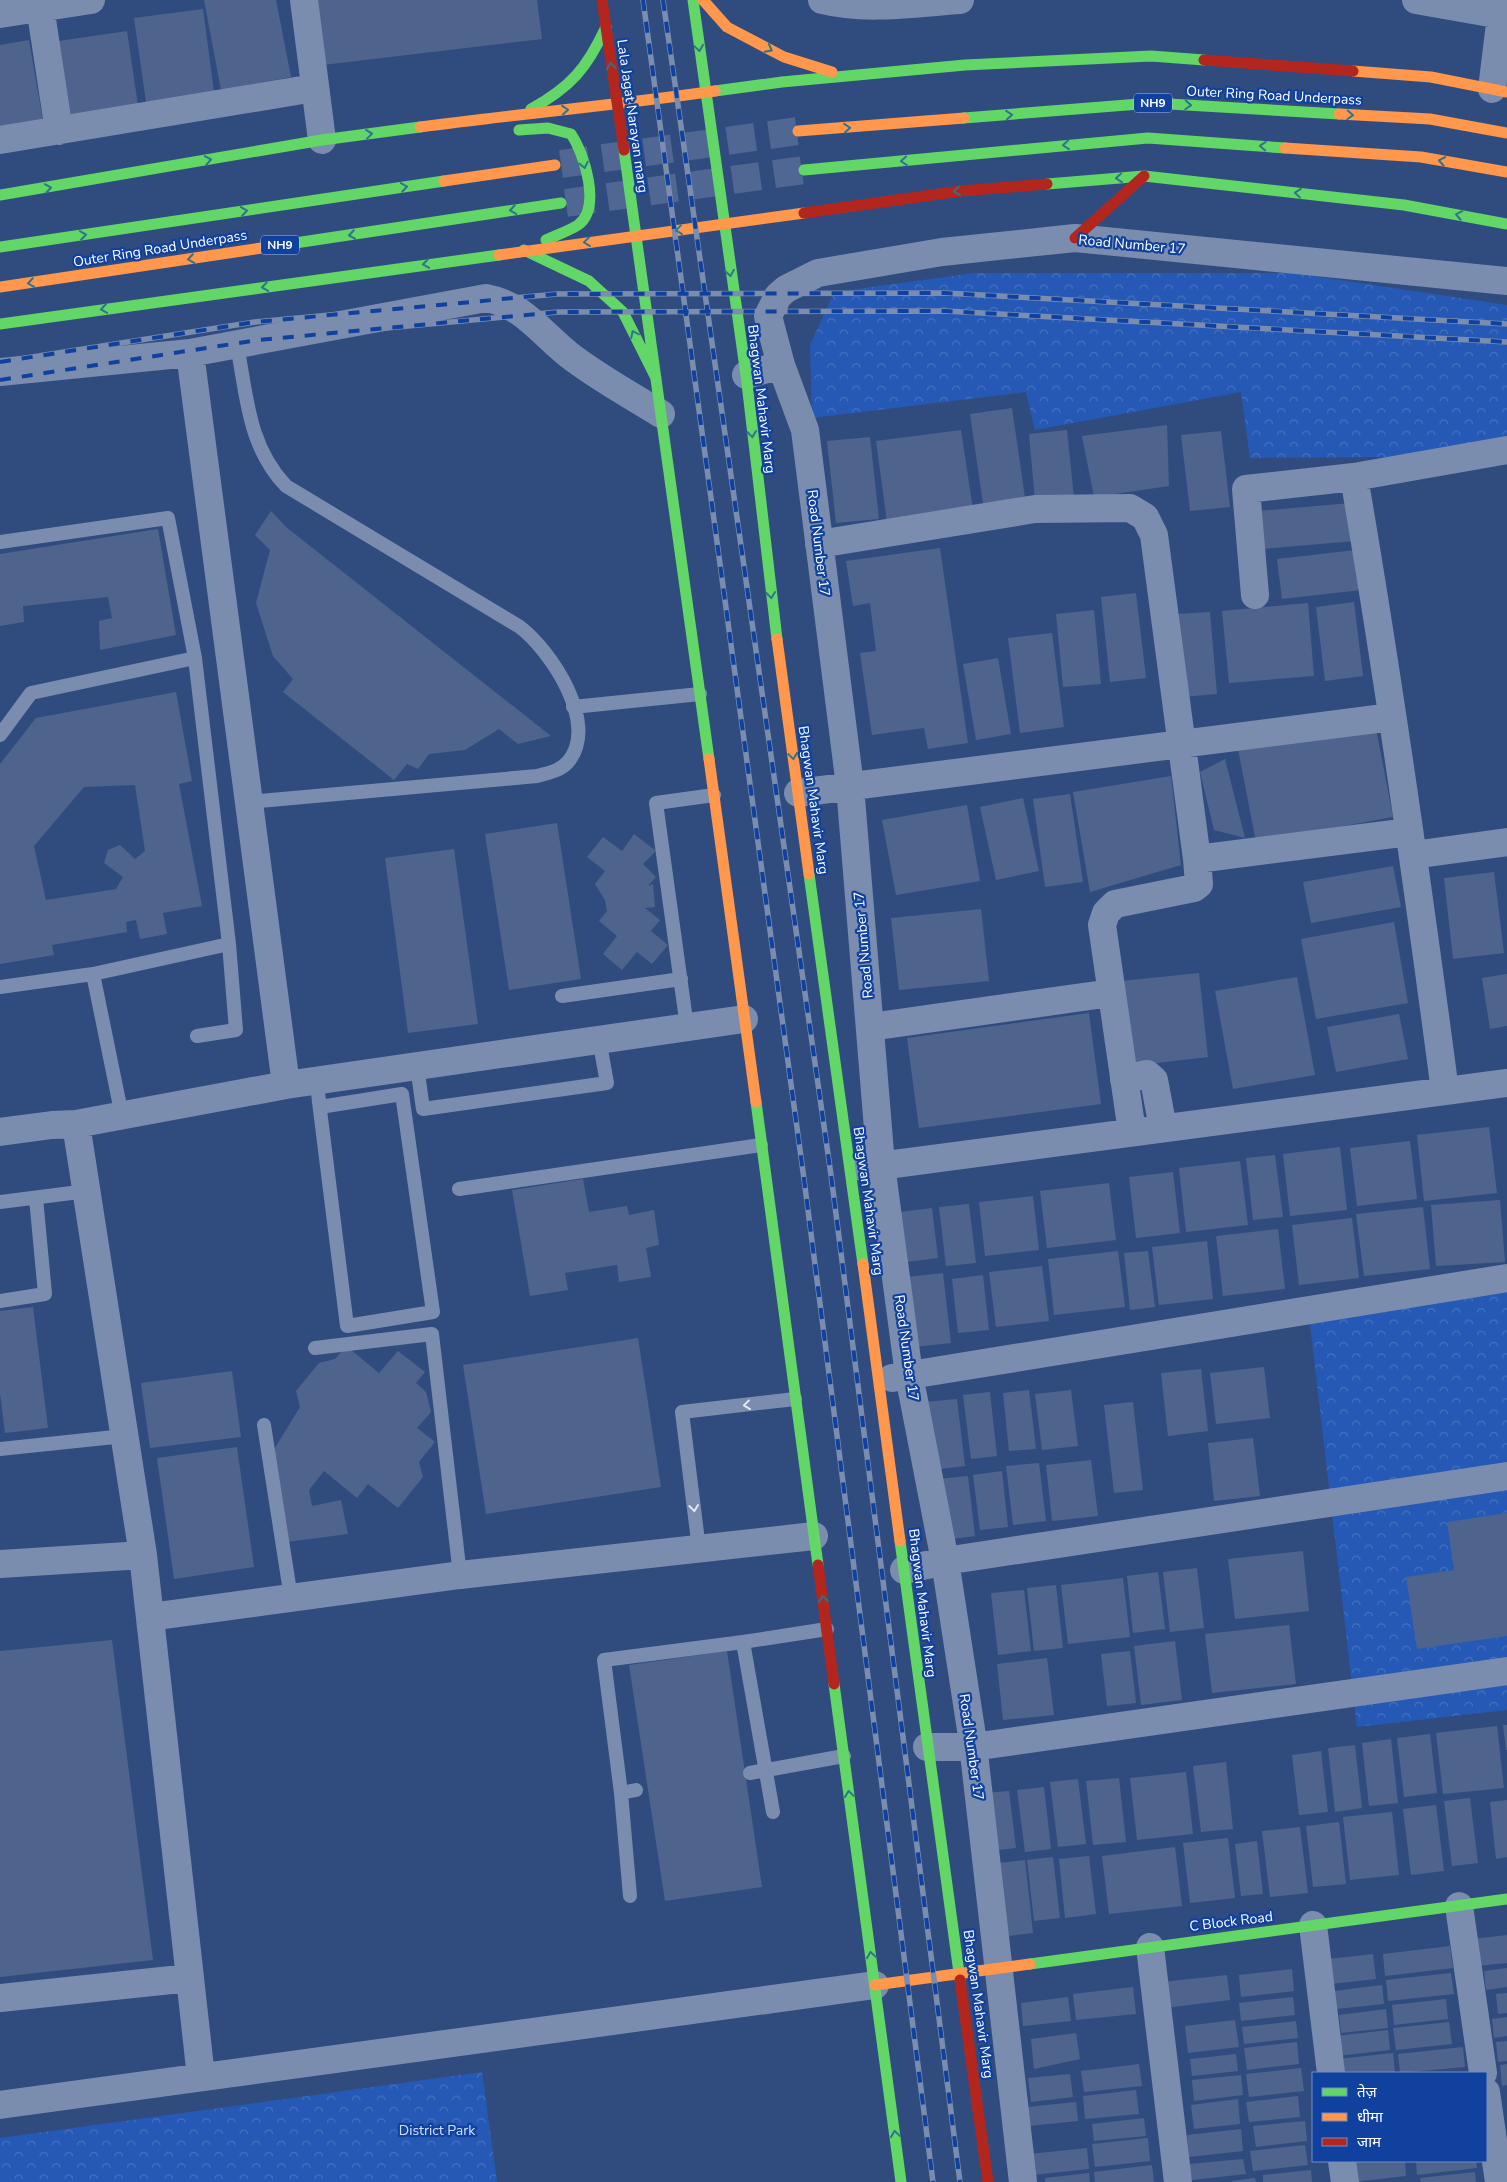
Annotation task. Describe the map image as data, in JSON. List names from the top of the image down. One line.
{"streets":{"main road":["Outer Ring Road Underpass","NH9","Lala Jagat Narayan marg","Bhagwan Mahavir Marg","C Block Road"],"street":["Road Number 17"]},"crossings":[["Road Number 17","C Block Road"],["Bhagwan Mahavir Marg","C Block Road"]],"parks":["District Park"],"legend":["तेज़","धीमा","जाम"]}
